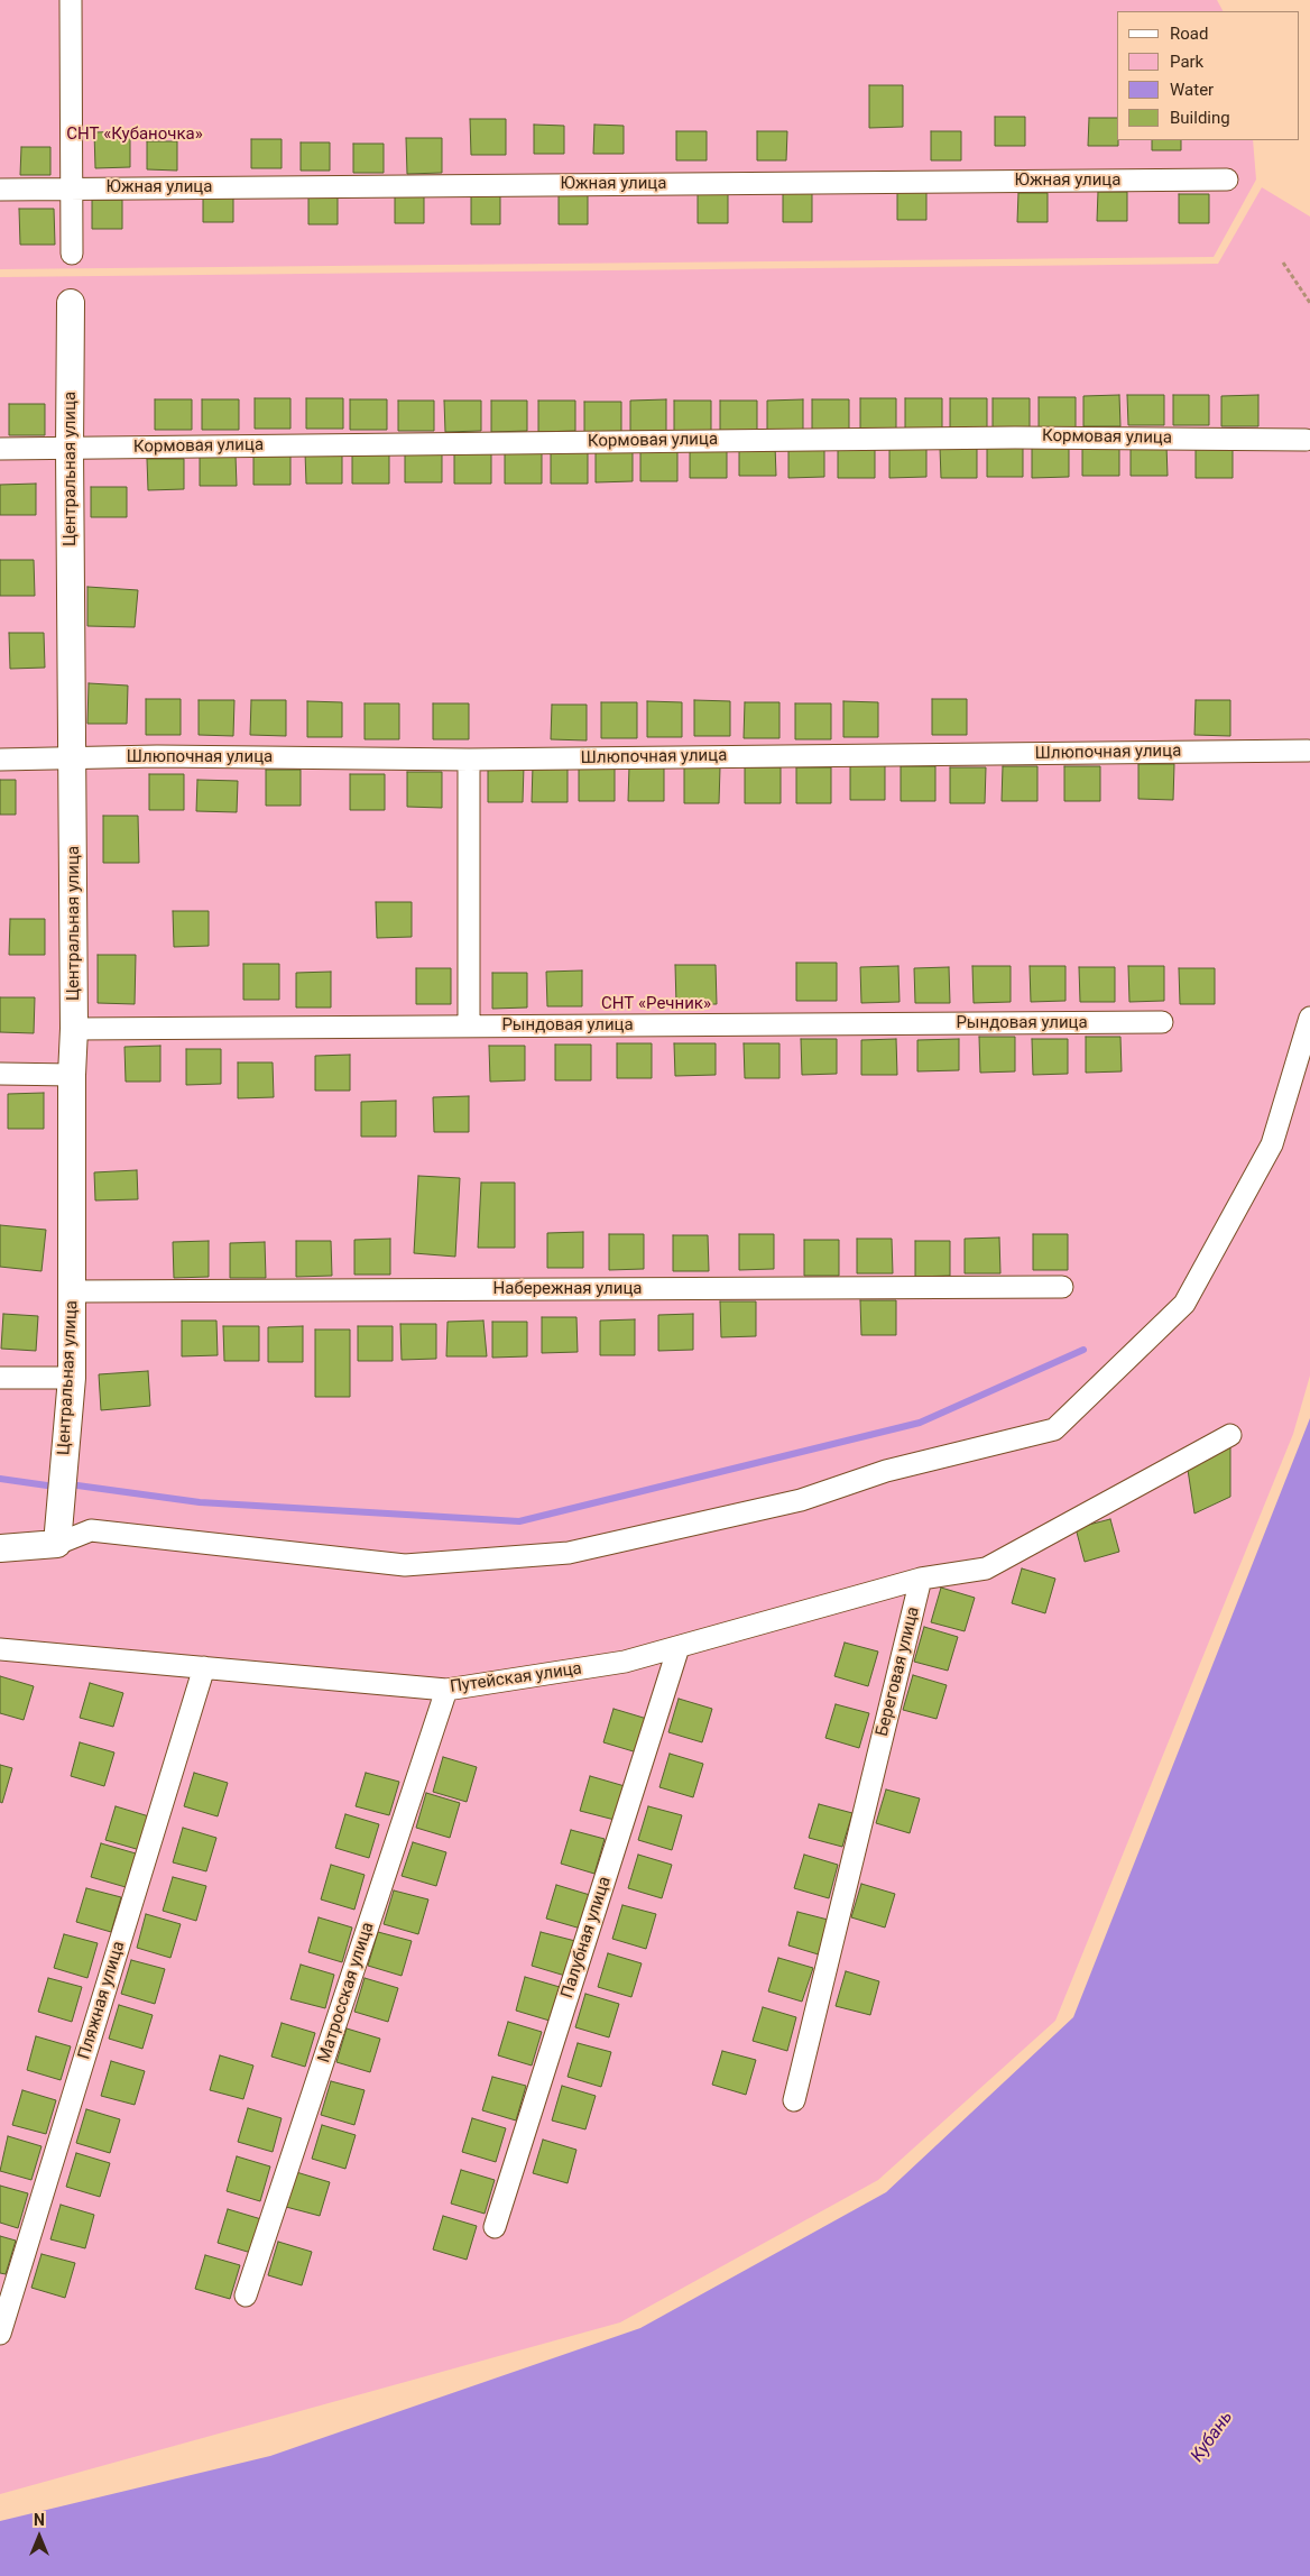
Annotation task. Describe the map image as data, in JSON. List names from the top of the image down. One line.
{"streets":{"street":["Южная улица","Кормовая улица","Центральная улица","Шлюпочная улица","Рындовая улица","Набережная улица","Береговая улица","Путейская улица","Палубная улица","Матросская улица","Пляжная улица"]},"crossings":[["Кормовая улица","Центральная улица"],["Центральная улица","Шлюпочная улица"],["Центральная улица","Рындовая улица"],["Центральная улица","Набережная улица"],["Береговая улица","Путейская улица"],["Путейская улица","Палубная улица"],["Путейская улица","Матросская улица"],["Путейская улица","Пляжная улица"]],"water":["Кубань"],"parks":["СНТ «Кубаночка»","СНТ «Речник»"],"legend":["Road","Park","Water","Building"],"north":"top"}
